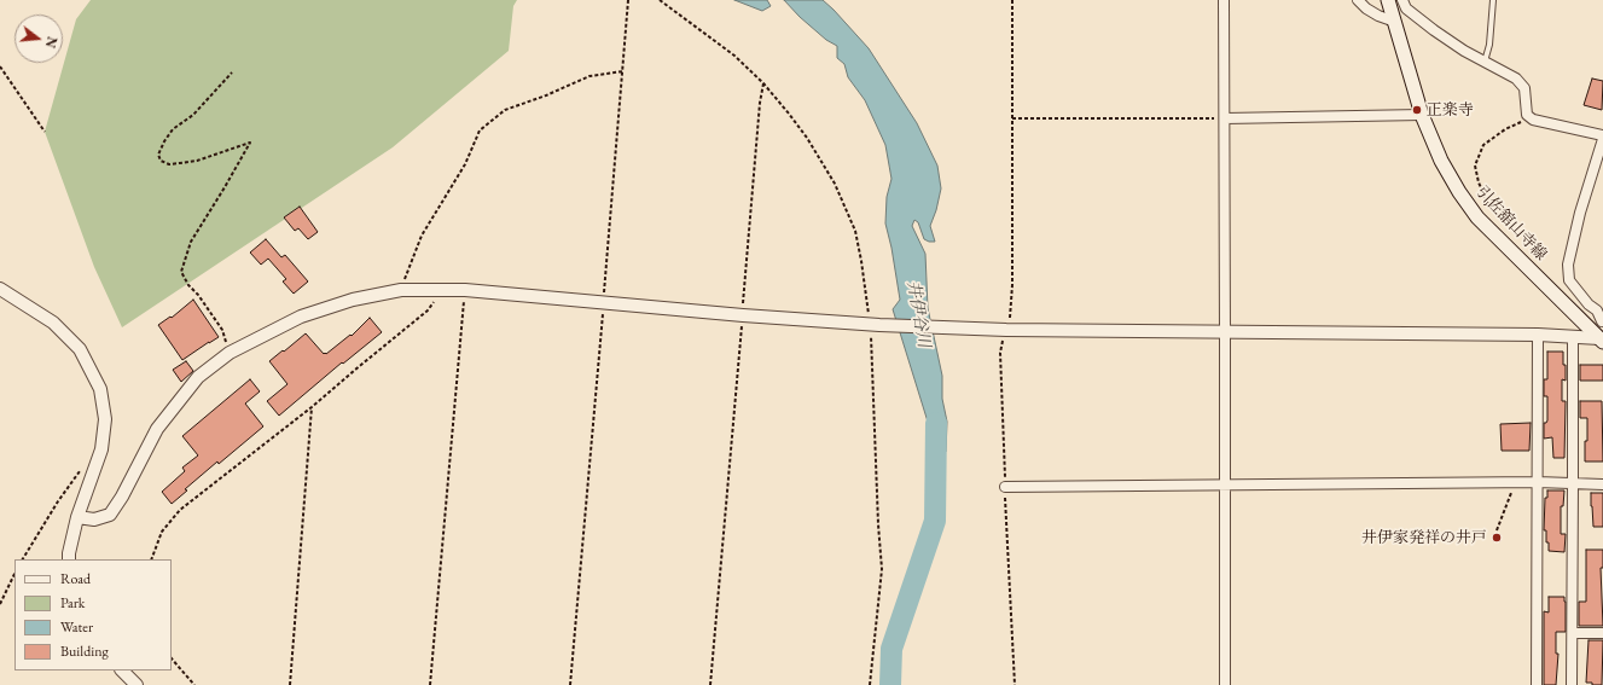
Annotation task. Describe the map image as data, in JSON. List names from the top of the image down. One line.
{"streets":{"main road":["引佐舘山寺線"]},"water":["井伊谷川"],"places":["正楽寺","井伊家発祥の井戸"],"legend":["Road","Park","Water","Building"],"north":"right"}
